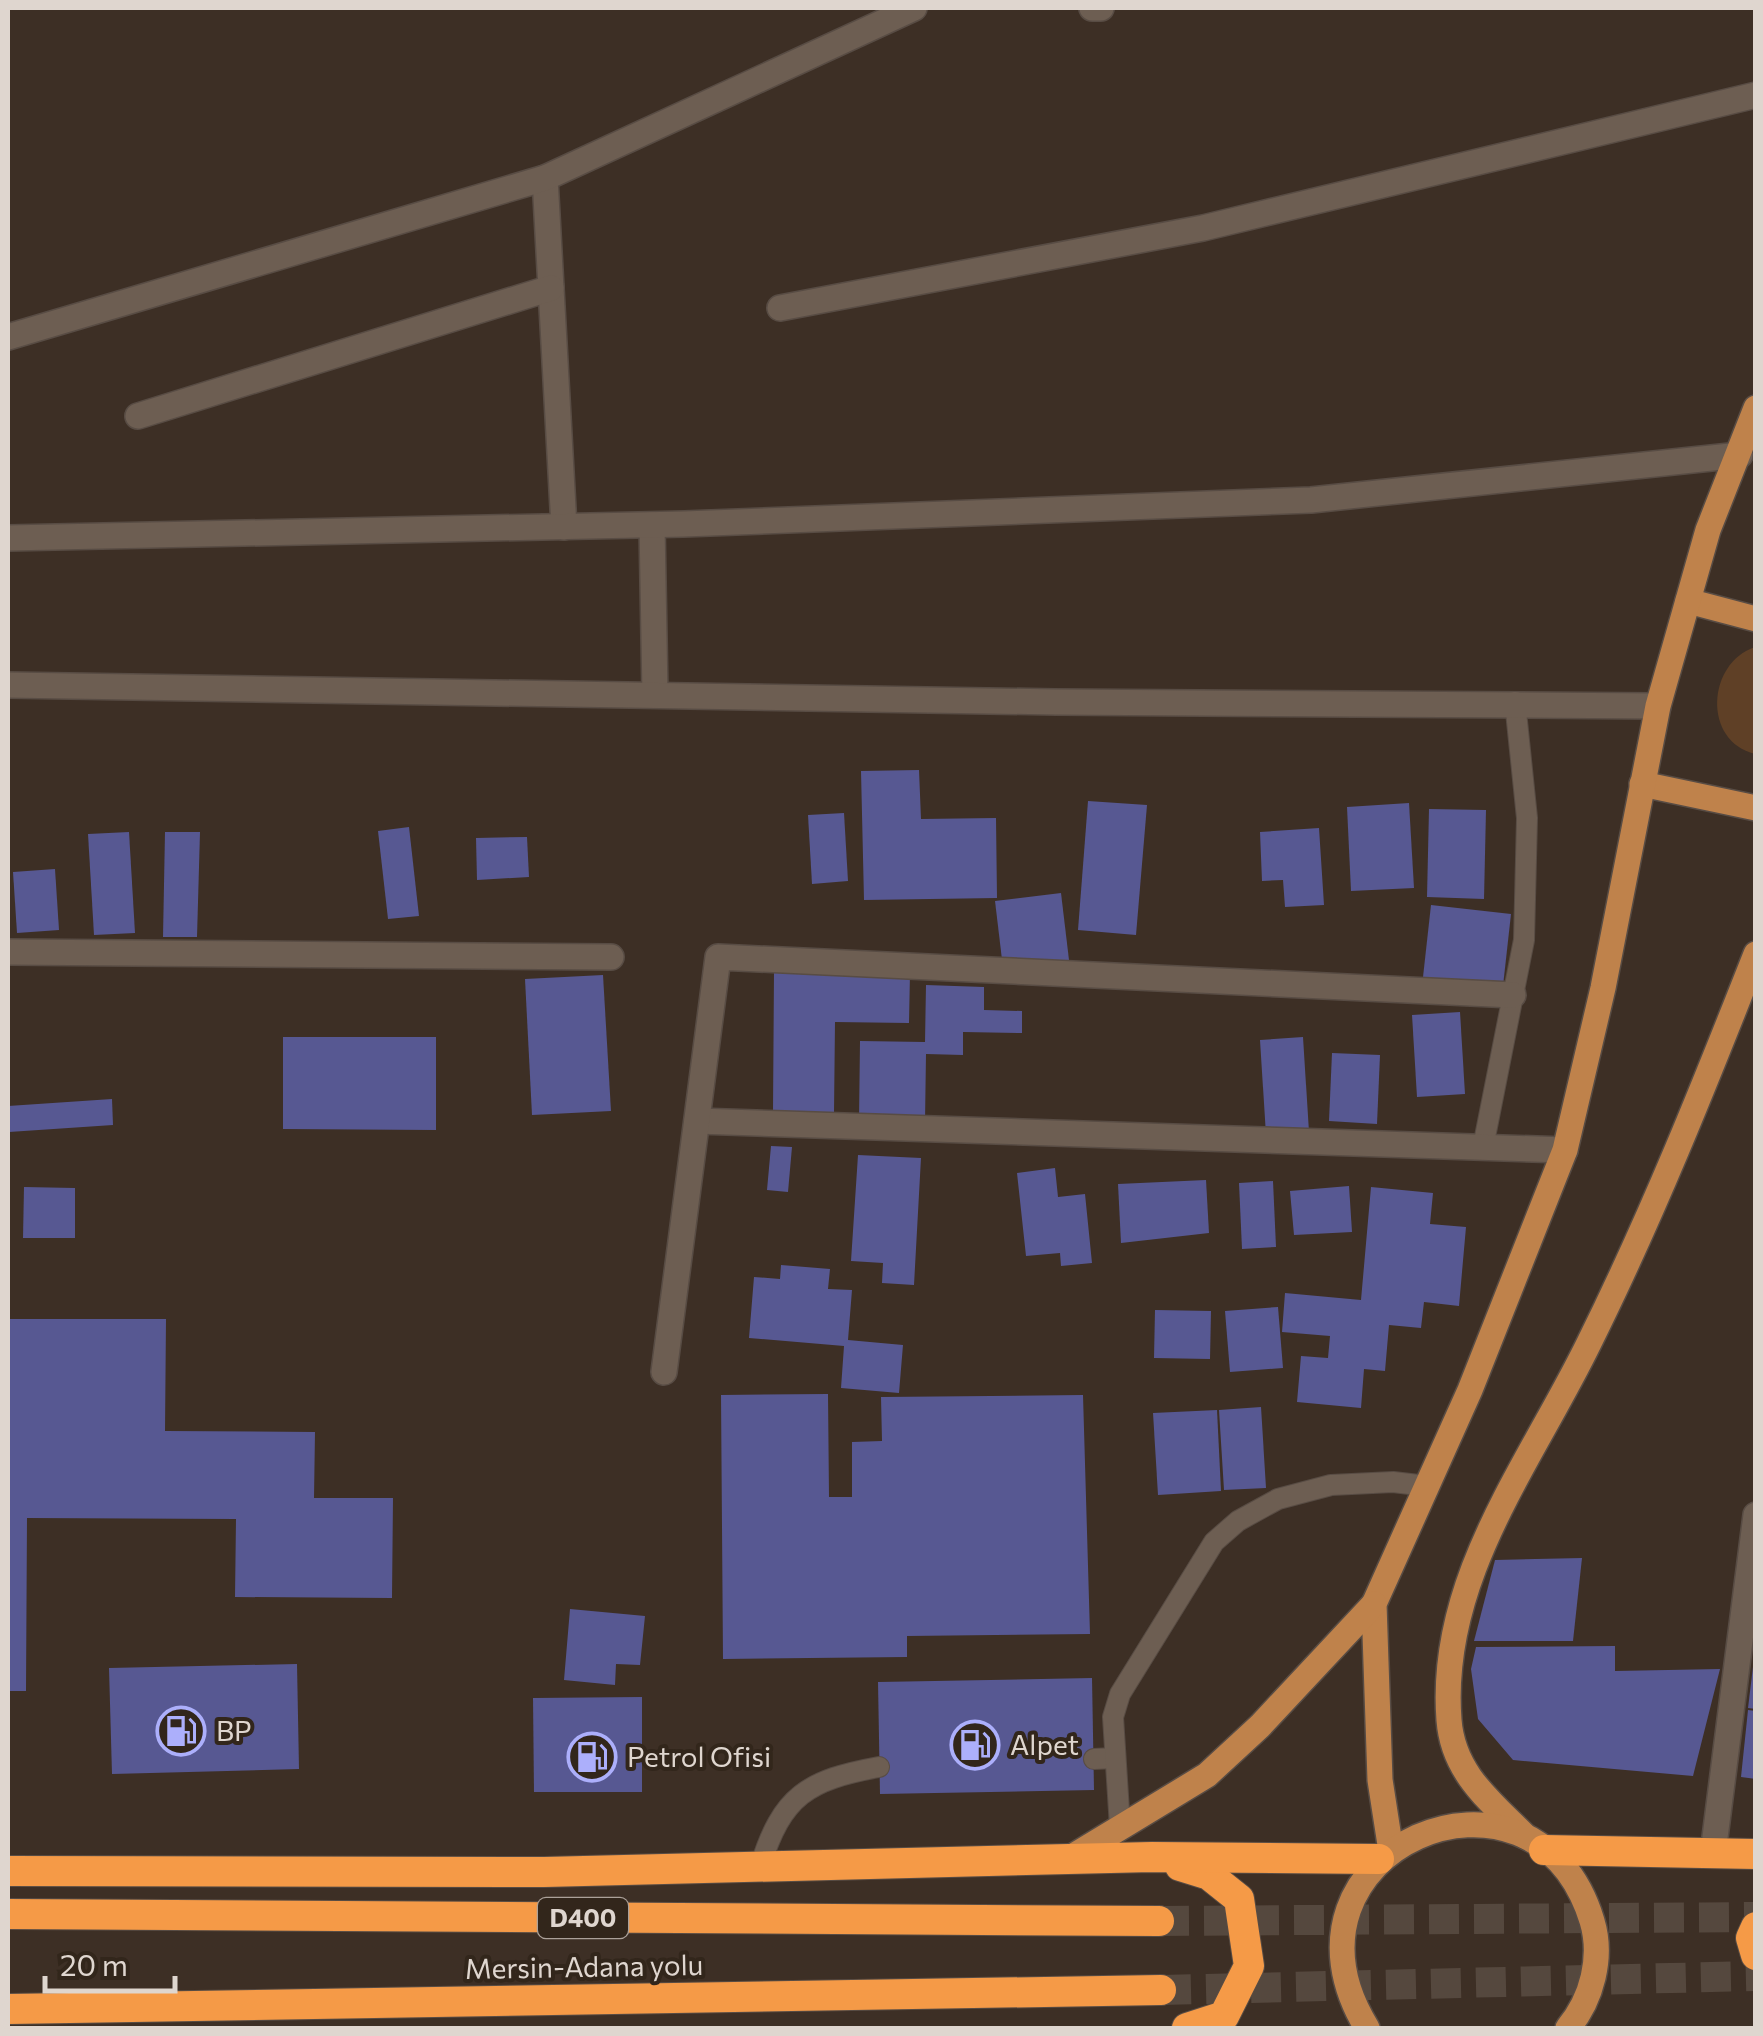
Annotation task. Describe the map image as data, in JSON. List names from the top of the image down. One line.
{"streets":{"highway":["D400","Mersin-Adana yolu"]},"places":{"fuel station":["BP","Alpet","Petrol Ofisi"]},"scale_bar":"20 m"}
